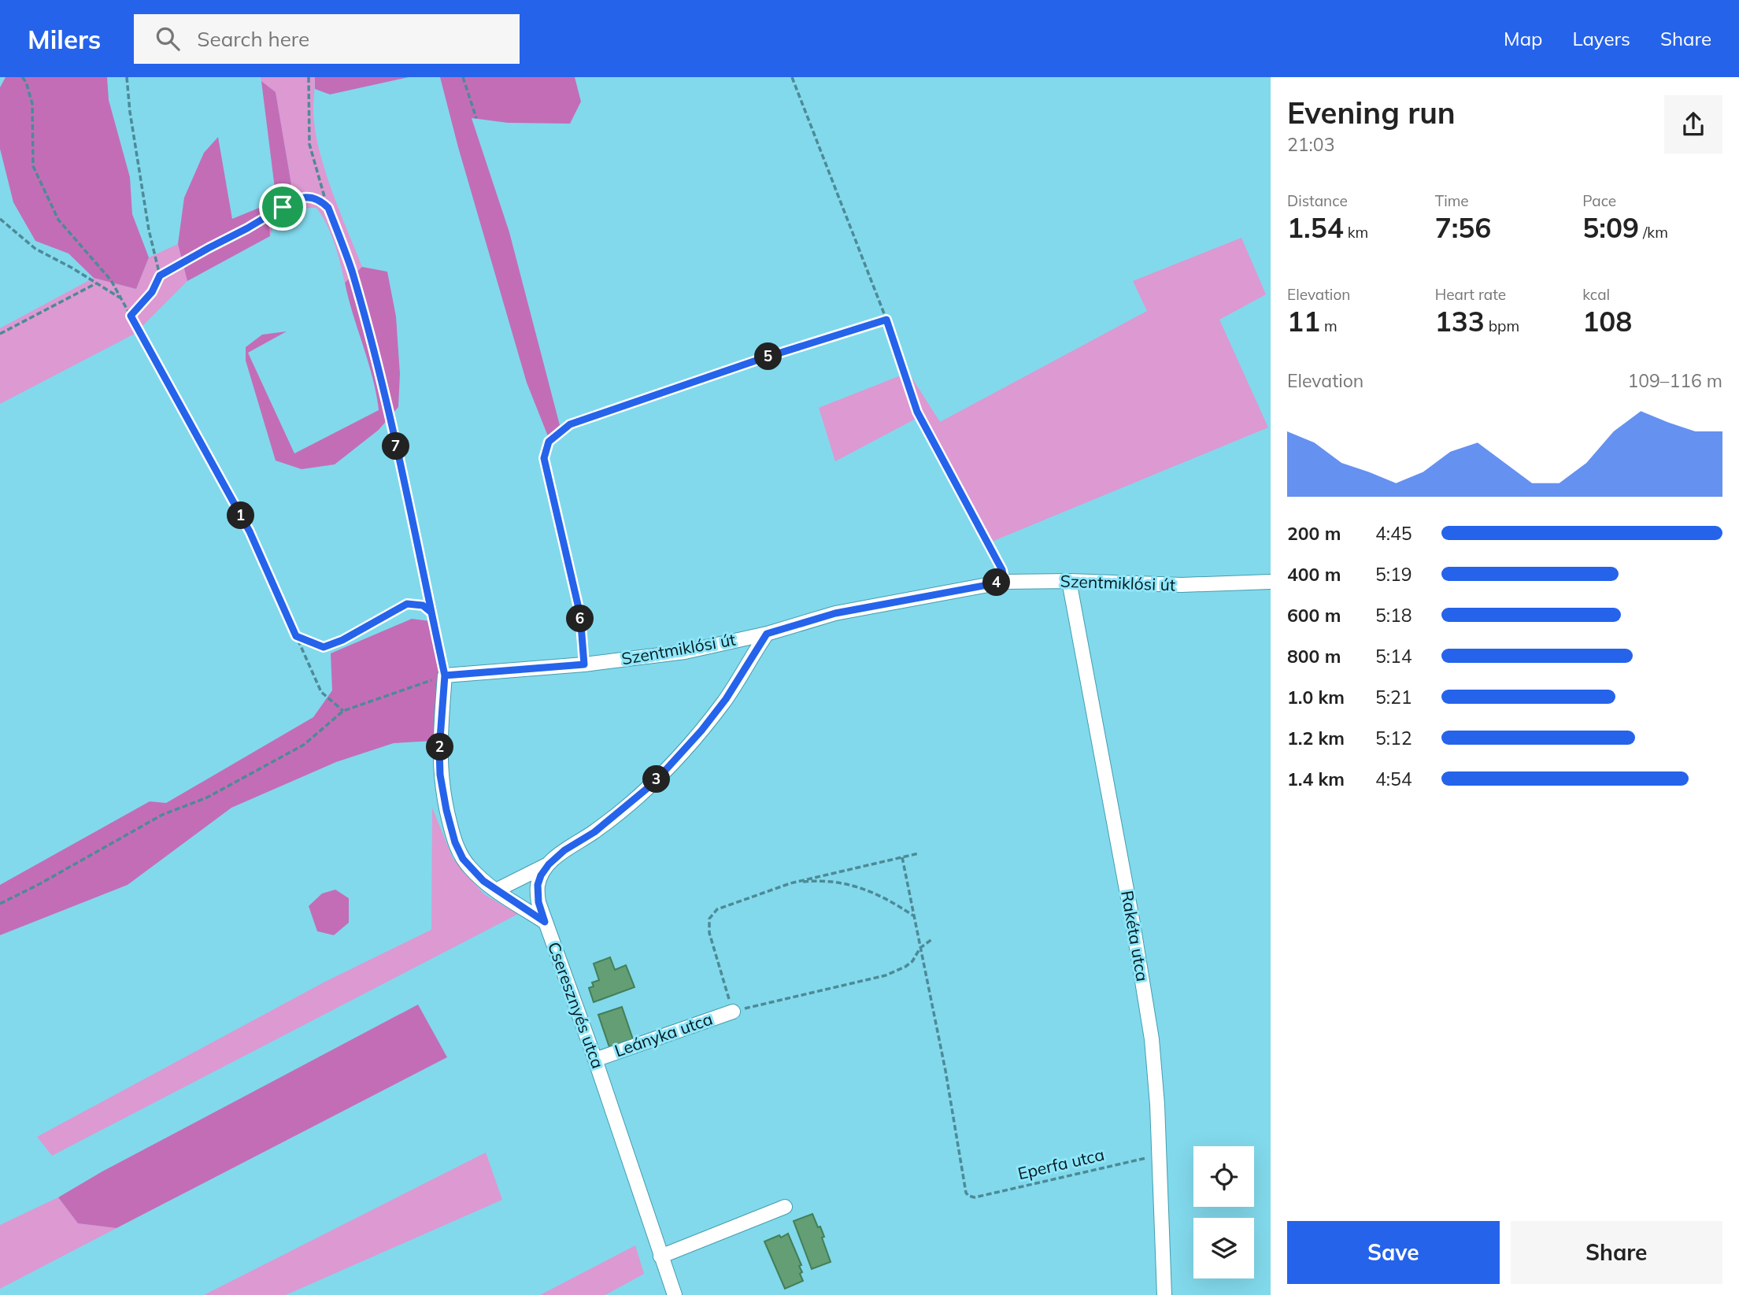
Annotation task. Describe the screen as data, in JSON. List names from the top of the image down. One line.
{"streets":{"street":["Szentmiklósi út","Rakéta utca","Cseresznyés utca","Leányka utca"],"path":["Eperfa utca"]},"crossings":[["Szentmiklósi út","Rakéta utca"],["Szentmiklósi út","Cseresznyés utca"],["Rakéta utca","Eperfa utca"],["Cseresznyés utca","Leányka utca"]],"page":{"header":"Milers","search":"Search here","nav":["Map","Layers","Share"],"heading":["Evening run","21:03"],"stats":[["Distance","1.54 km"],["Time","7:56"],["Pace","5:09 /km"],["Elevation","11 m"],["Heart rate","133 bpm"],["kcal","108"]],"pins":["5","7","1","4","6","2","3"],"chart":["Elevation","109–116 m"],"list":[{"name":"200 m","note":"4:45"},{"name":"400 m","note":"5:19"},{"name":"600 m","note":"5:18"},{"name":"800 m","note":"5:14"},{"name":"1.0 km","note":"5:21"},{"name":"1.2 km","note":"5:12"},{"name":"1.4 km","note":"4:54"}],"buttons":["Save","Share"]}}
